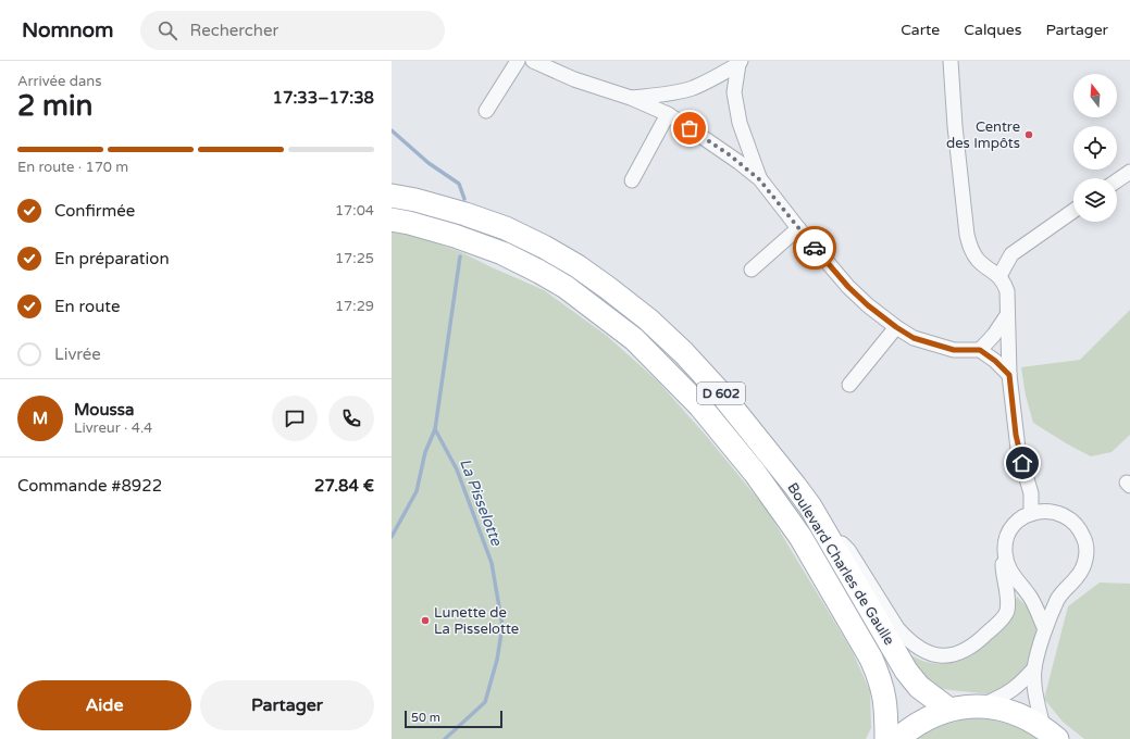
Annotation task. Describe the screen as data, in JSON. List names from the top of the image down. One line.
{"streets":{"main road":["D 602","Boulevard Charles de Gaulle"]},"water":["La Pisselotte"],"places":["Centre des Impôts","Lunette de La Pisselotte"],"scale_bar":"50 m","north":"top","page":{"header":"Nomnom","search":"Rechercher","nav":["Carte","Calques","Partager"],"heading":["2 min","Arrivée dans","17:33–17:38"],"panel":["Moussa","Livreur · 4.4","Commande #8922","27.84 €"],"bar":"En route · 170 m","list":[["Confirmée","17:04"],["En préparation","17:25"],["En route","17:29"],"Livrée"],"round":"M","buttons":["Aide","Partager"],"scale":"50 m"}}
